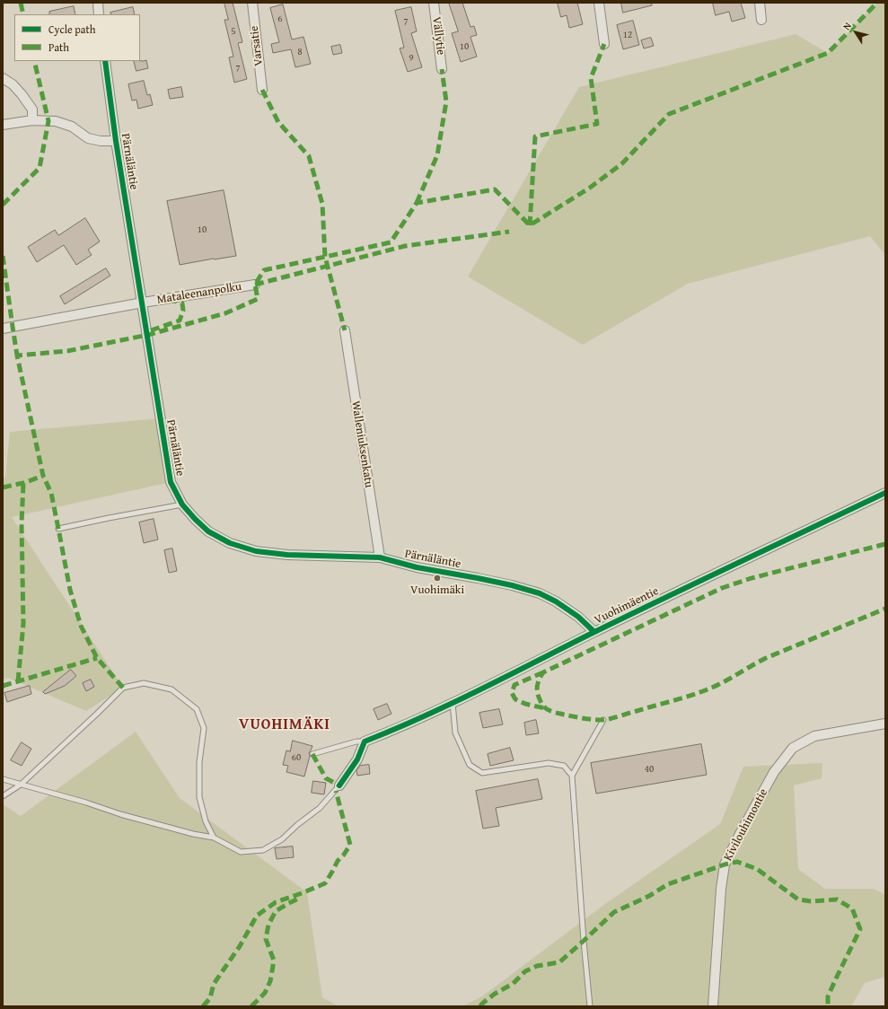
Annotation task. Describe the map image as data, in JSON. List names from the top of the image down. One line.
{"streets":{"street":["Vällytie","Varsatie","Pärnäläntie","Mataleenanpolku","Walleniuksenkatu","Vuohimäentie","Kivilouhimontie"]},"crossings":[["Pärnäläntie","Mataleenanpolku"],["Pärnäläntie","Walleniuksenkatu"],["Pärnäläntie","Vuohimäentie"]],"districts":["VUOHIMÄKI"],"places":["Vuohimäki"],"house_numbers":["6","7","5","12","10","8","9","7","10","60","40"],"legend":["Cycle path","Path"],"north":"top left"}
